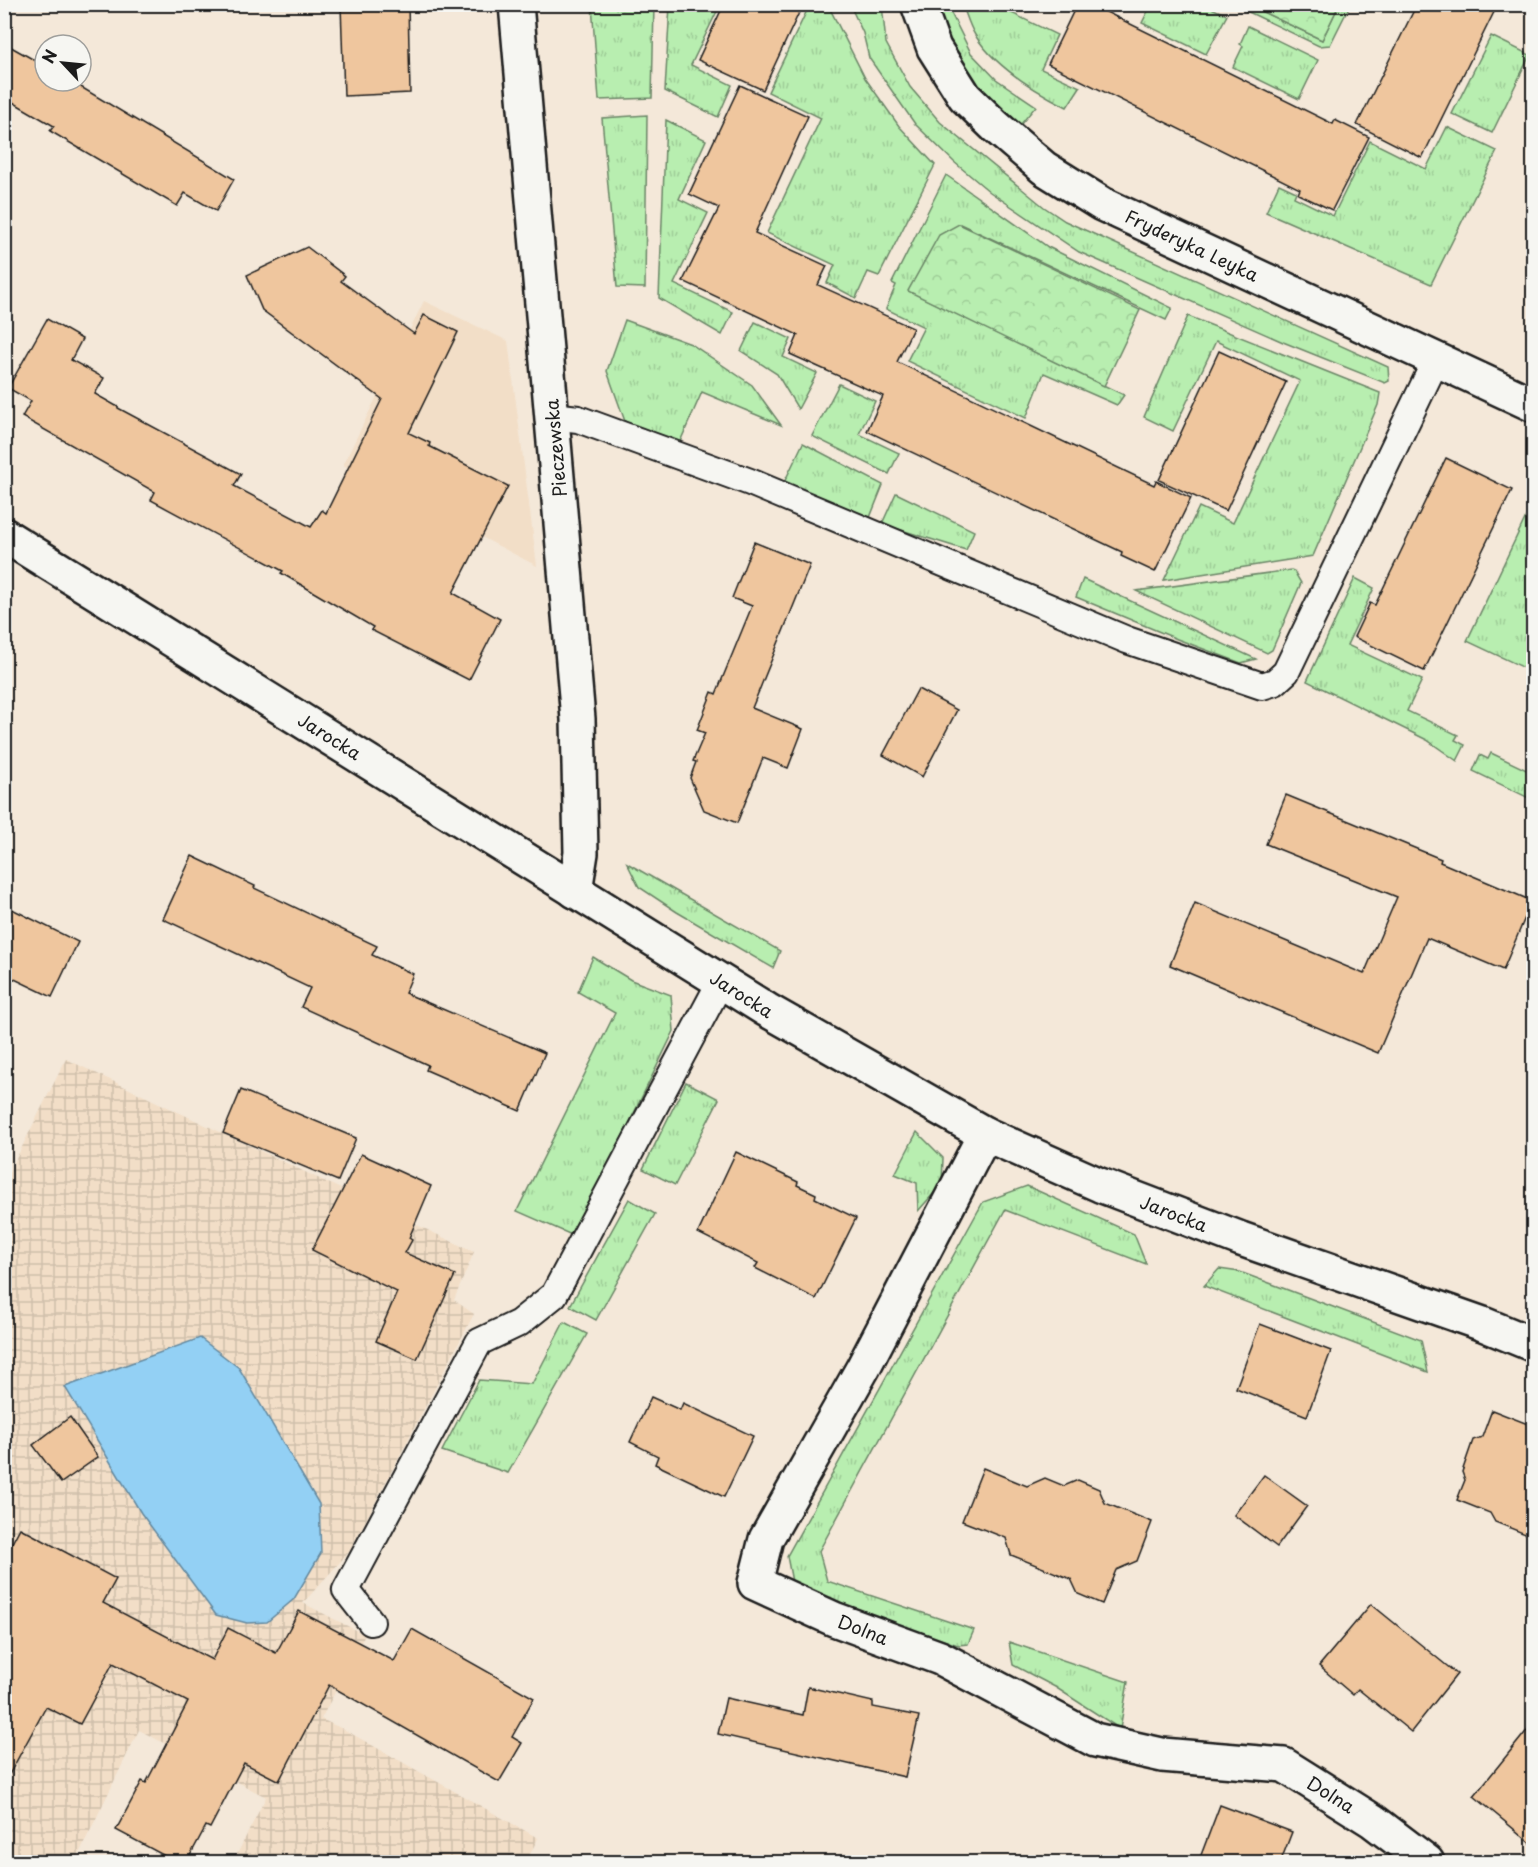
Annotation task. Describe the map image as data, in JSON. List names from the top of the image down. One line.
{"streets":{"street":["Fryderyka Leyka","Pieczewska","Jarocka","Dolna"]},"crossings":[["Pieczewska","Jarocka"],["Jarocka","Dolna"]],"north":"top left"}
